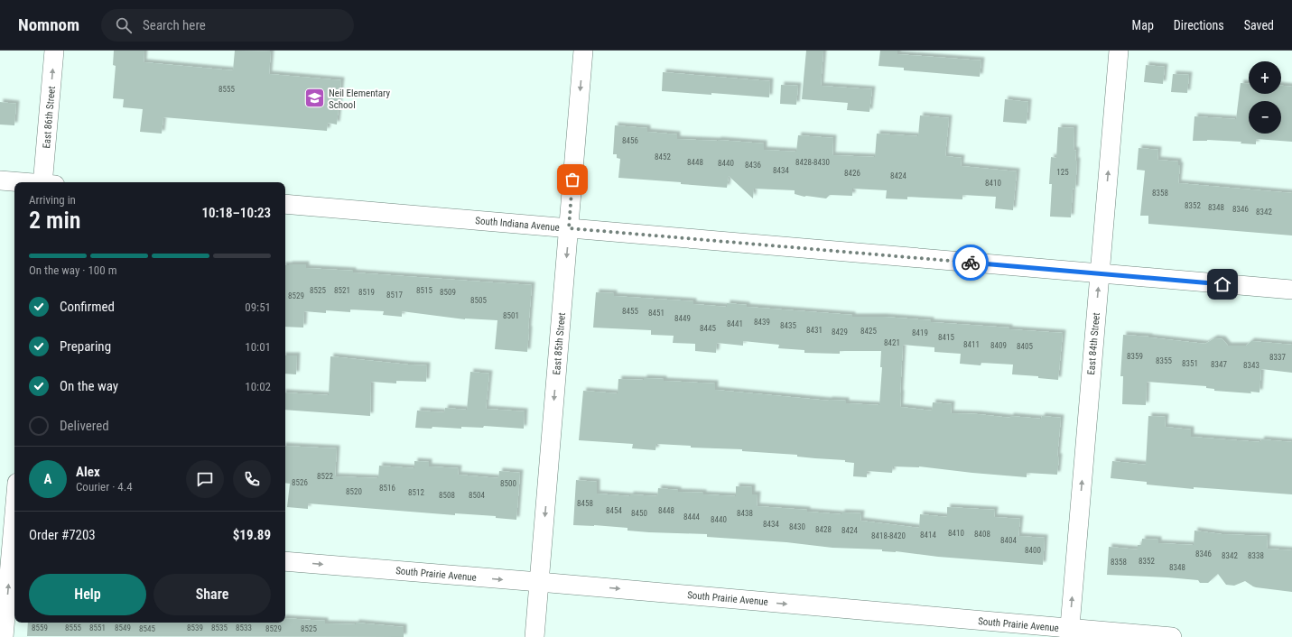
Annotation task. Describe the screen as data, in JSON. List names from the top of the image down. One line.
{"streets":{"street":["East 86th Street","South Indiana Avenue","East 85th Street","East 84th Street","South Prairie Avenue"]},"crossings":[["South Indiana Avenue","East 85th Street"],["South Indiana Avenue","East 84th Street"],["East 85th Street","South Prairie Avenue"],["East 84th Street","South Prairie Avenue"]],"one_way":["East 86th Street","East 85th Street","East 84th Street","South Prairie Avenue"],"places":{"school or university":["Neil Elementary School"]},"house_numbers":["8555","8456","8452","8448","8428-8430","8440","8436","8434","125","8426","8424","8410","8358","8352","8348","8346","8342","8525","8521","8515","8519","8509","8517","8529","8505","8455","8451","8501","8449","8439","8441","8435","8445","8431","8425","8429","8419","8415","8421","8411","8409","8405","8359","8337","8355","8351","8347","8343","8522","8526","8500","8516","8520","8512","8508","8504","8458","8454","8448","8450","8438","8444","8440","8434","8430","8428","8424","8410","8408","8414","8418-8420","8404","8400","8346","8342","8338","8352","8358","8348","8559","8555","8551","8549","8539","8535","8533","8545","8529","8525"],"page":{"header":"Nomnom","search":"Search here","nav":["Map","Directions","Saved"],"map_buttons":["+","−"],"heading":["2 min","Arriving in","10:18–10:23"],"panel":["Alex","Courier · 4.4","Order #7203","$19.89"],"bar":"On the way · 100 m","list":[["Confirmed","09:51"],["Preparing","10:01"],["On the way","10:02"],"Delivered"],"round":"A","buttons":["Help","Share"]}}
